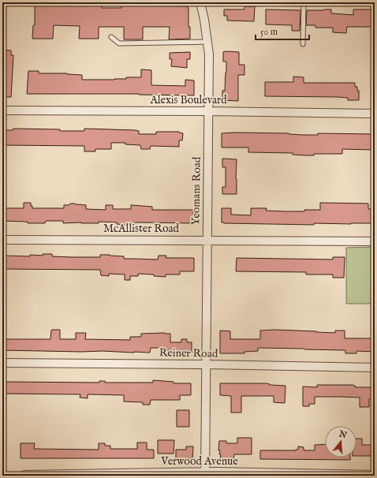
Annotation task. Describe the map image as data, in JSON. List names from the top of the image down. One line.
{"streets":{"street":["Alexis Boulevard","Yeomans Road","McAllister Road","Reiner Road","Verwood Avenue"]},"crossings":[["Alexis Boulevard","Yeomans Road"],["Yeomans Road","McAllister Road"],["Yeomans Road","Reiner Road"],["Yeomans Road","Verwood Avenue"]],"scale_bar":"50 m","north":"top"}
